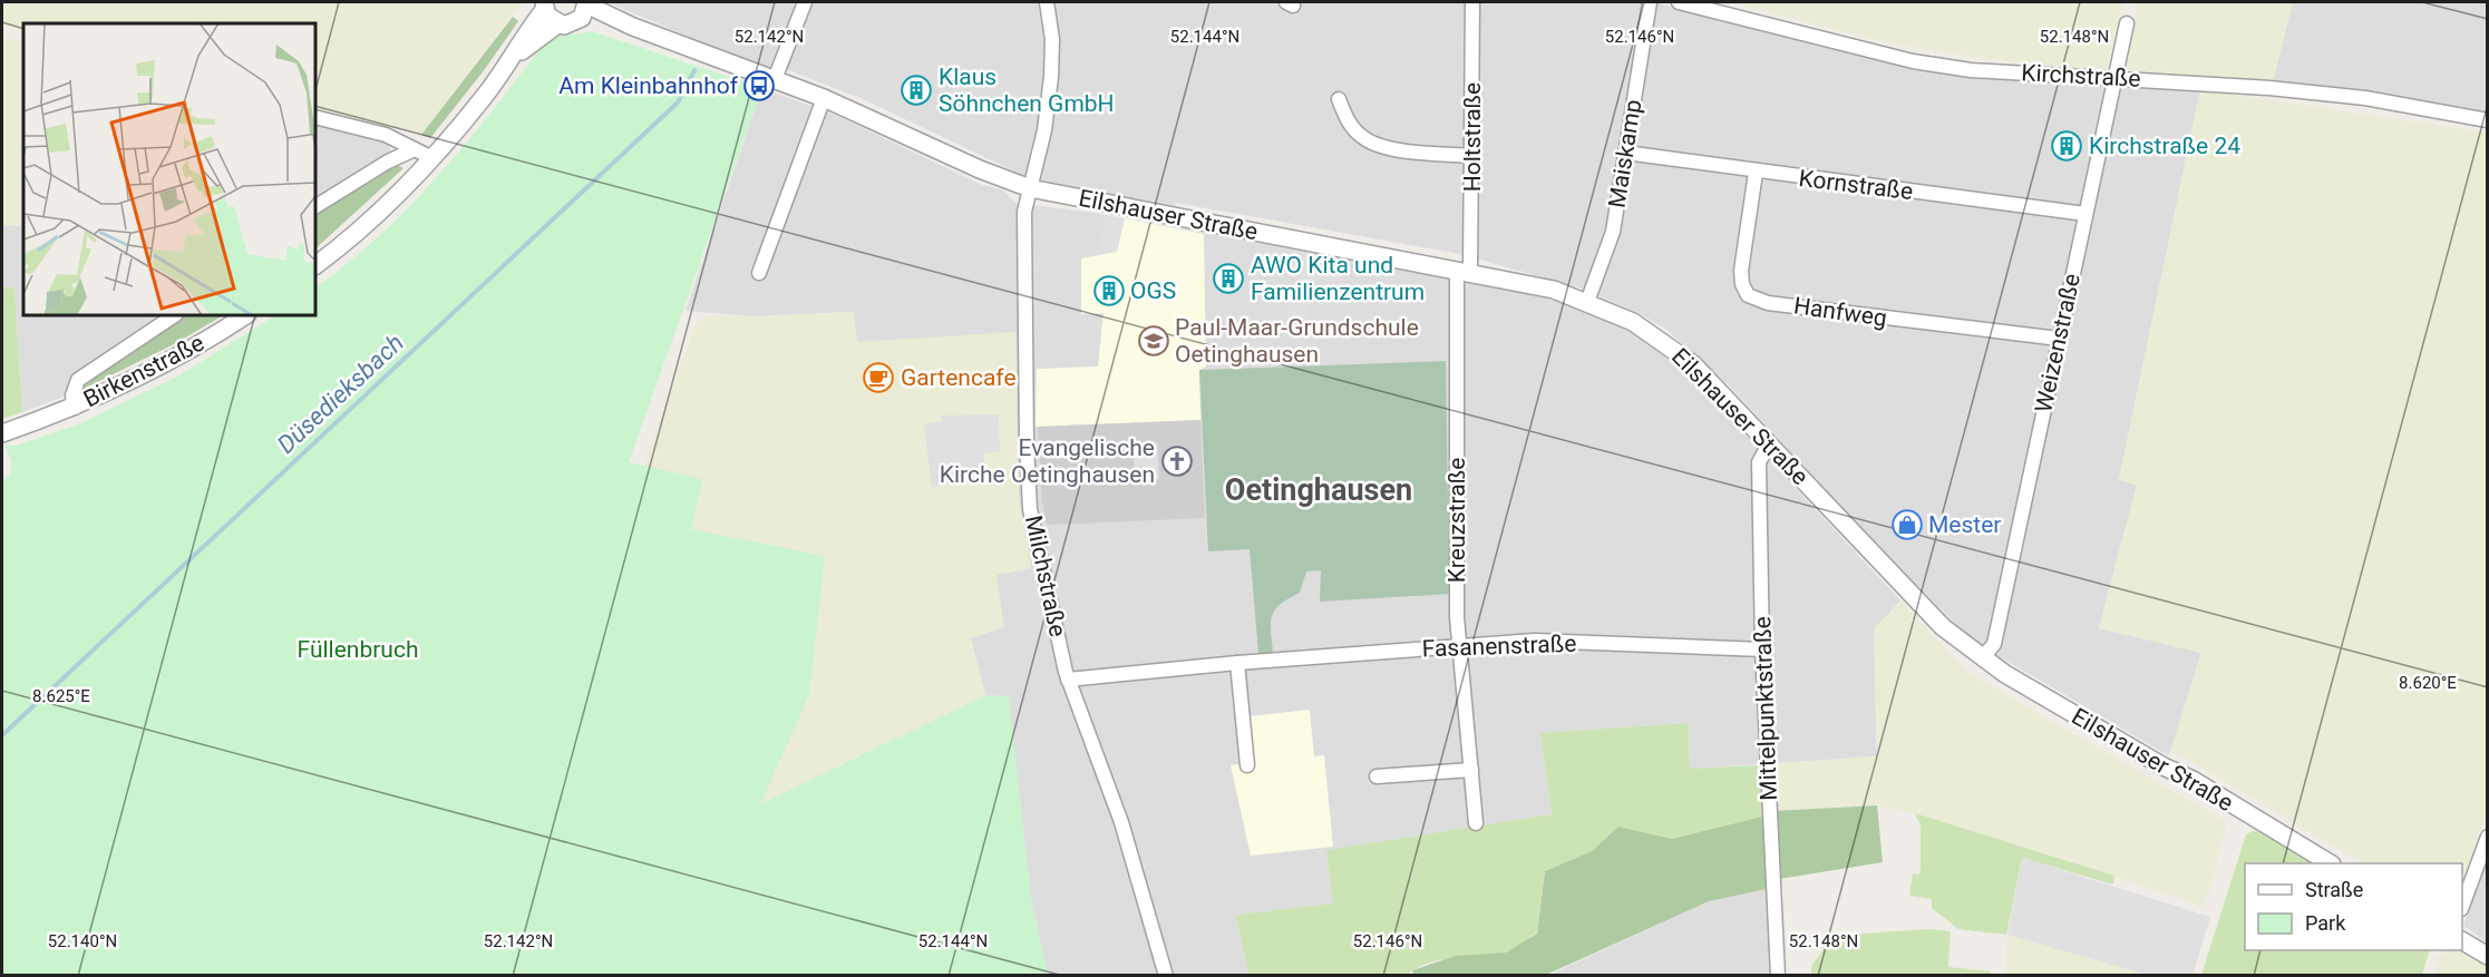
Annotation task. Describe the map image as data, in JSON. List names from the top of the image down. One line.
{"streets":{"street":["Kirchstraße","Holtstraße","Maiskamp","Kornstraße","Eilshauser Straße","Hanfweg","Weizenstraße","Birkenstraße","Kreuzstraße","Milchstraße","Fasanenstraße","Mittelpunktstraße"]},"crossings":[["Kirchstraße","Weizenstraße"],["Holtstraße","Eilshauser Straße"],["Holtstraße","Kreuzstraße"],["Maiskamp","Kornstraße"],["Maiskamp","Eilshauser Straße"],["Kornstraße","Hanfweg"],["Kornstraße","Weizenstraße"],["Eilshauser Straße","Weizenstraße"],["Eilshauser Straße","Kreuzstraße"],["Eilshauser Straße","Milchstraße"],["Eilshauser Straße","Mittelpunktstraße"],["Hanfweg","Weizenstraße"],["Kreuzstraße","Fasanenstraße"],["Milchstraße","Fasanenstraße"],["Fasanenstraße","Mittelpunktstraße"]],"districts":["Oetinghausen"],"water":["Düsedieksbach"],"parks":["Füllenbruch"],"places":{"bus stop":["Am Kleinbahnhof"],"building":["Klaus Söhnchen GmbH","Kirchstraße 24","AWO Kita und Familienzentrum","OGS"],"school or university":["Paul-Maar-Grundschule Oetinghausen"],"cafe":["Gartencafe"],"church":["Evangelische Kirche Oetinghausen"],"shop":["Mester"]},"legend":["Straße","Park"],"coordinates":["52.142°N","52.144°N","52.146°N","52.148°N","8.620°E","8.625°E","52.140°N"]}
